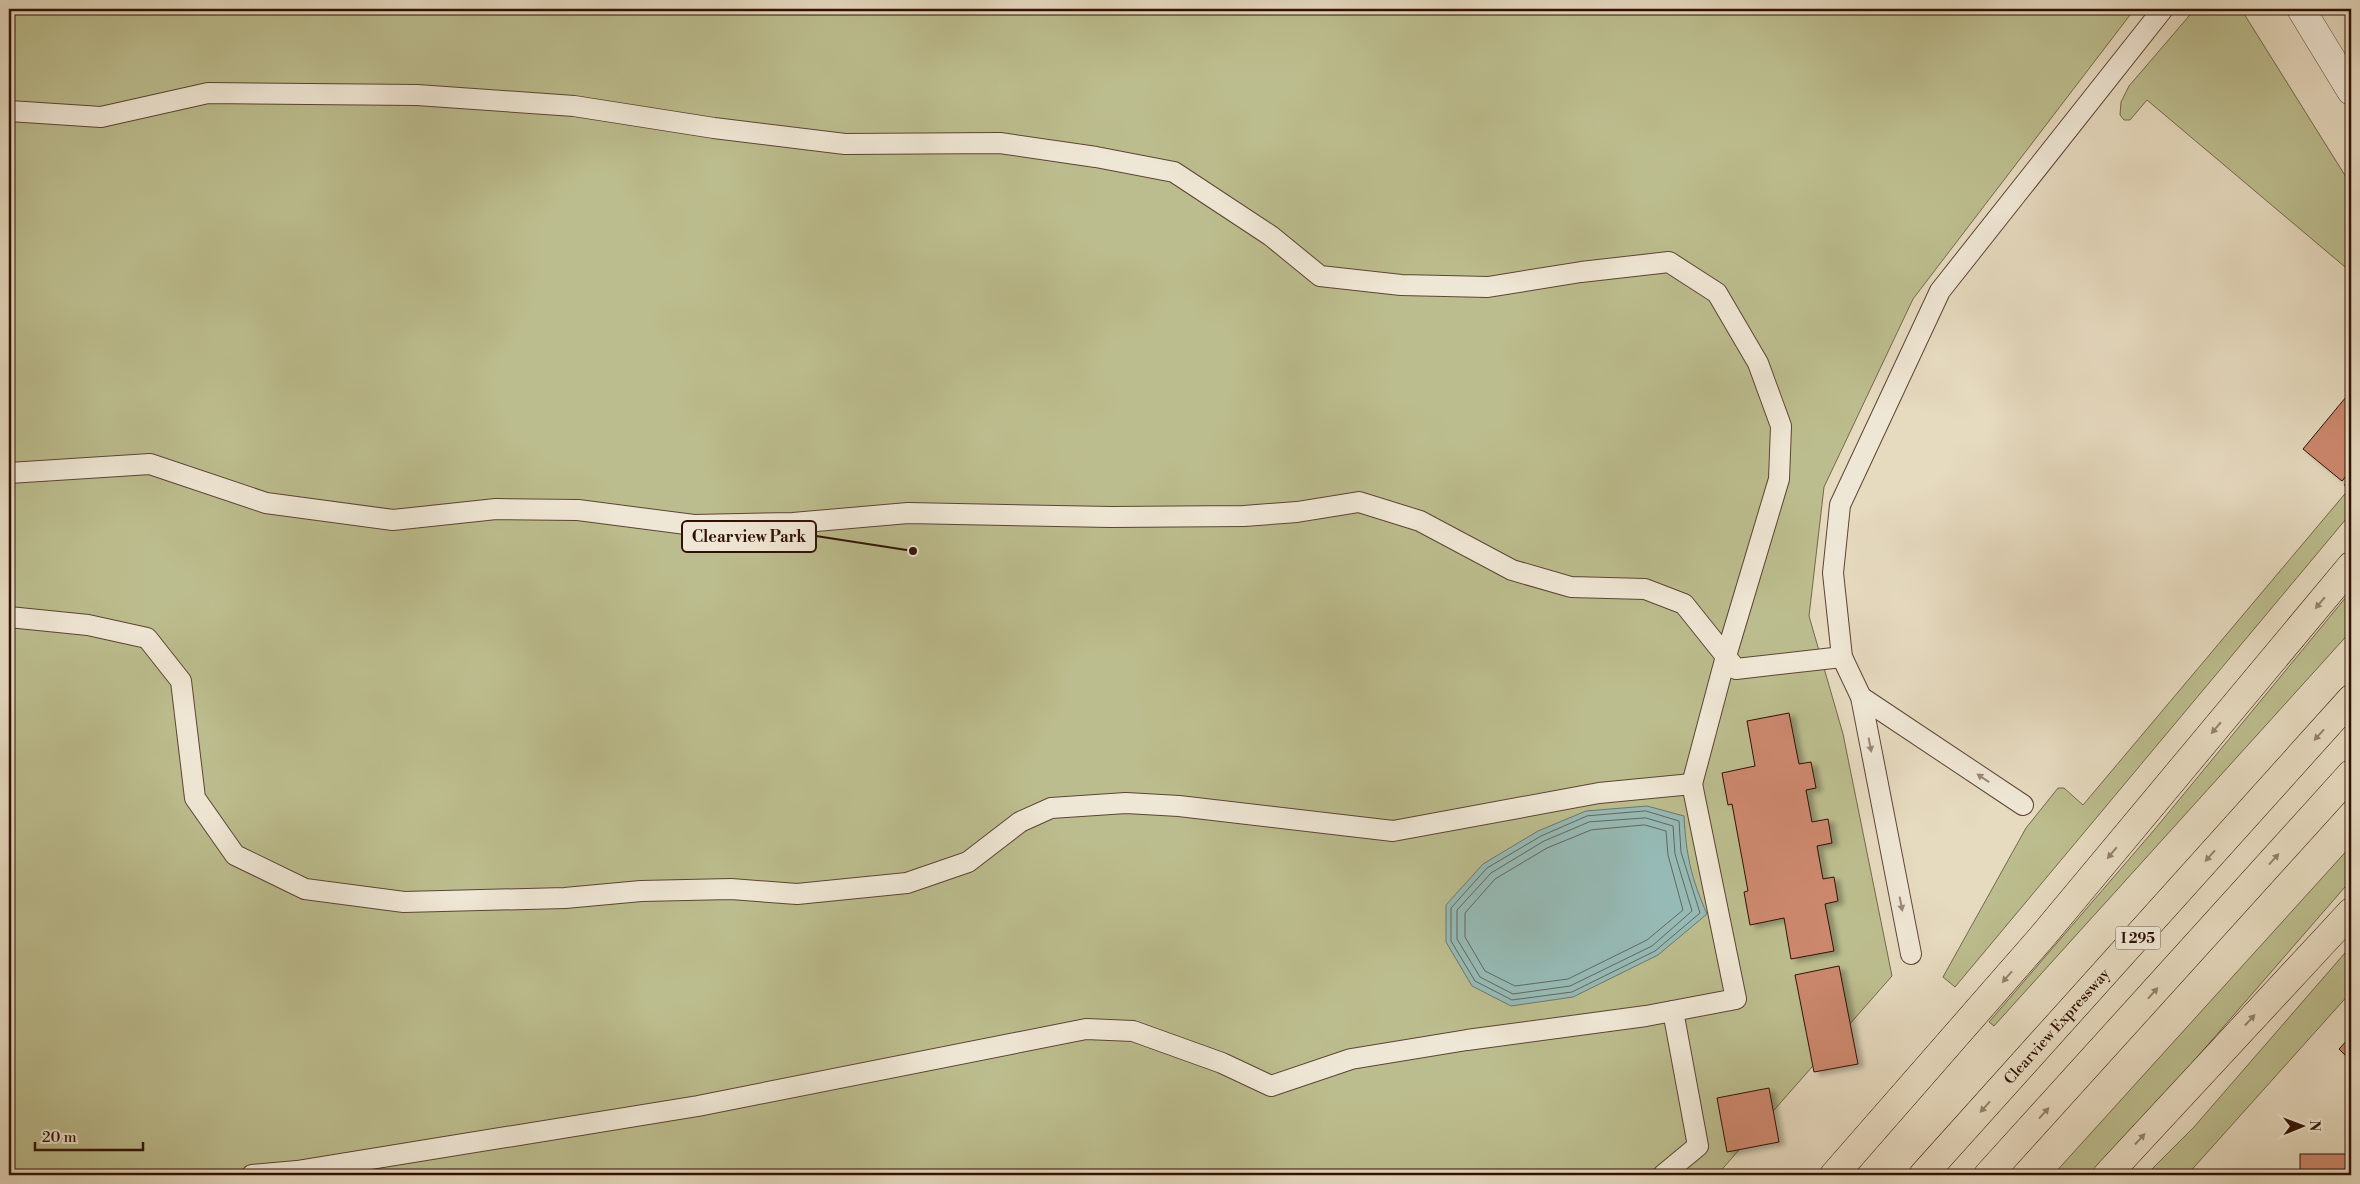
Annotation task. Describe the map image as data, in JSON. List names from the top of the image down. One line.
{"streets":{"highway":["I 295","Clearview Expressway"]},"places":["Clearview Park"],"scale_bar":"20 m","north":"right"}
